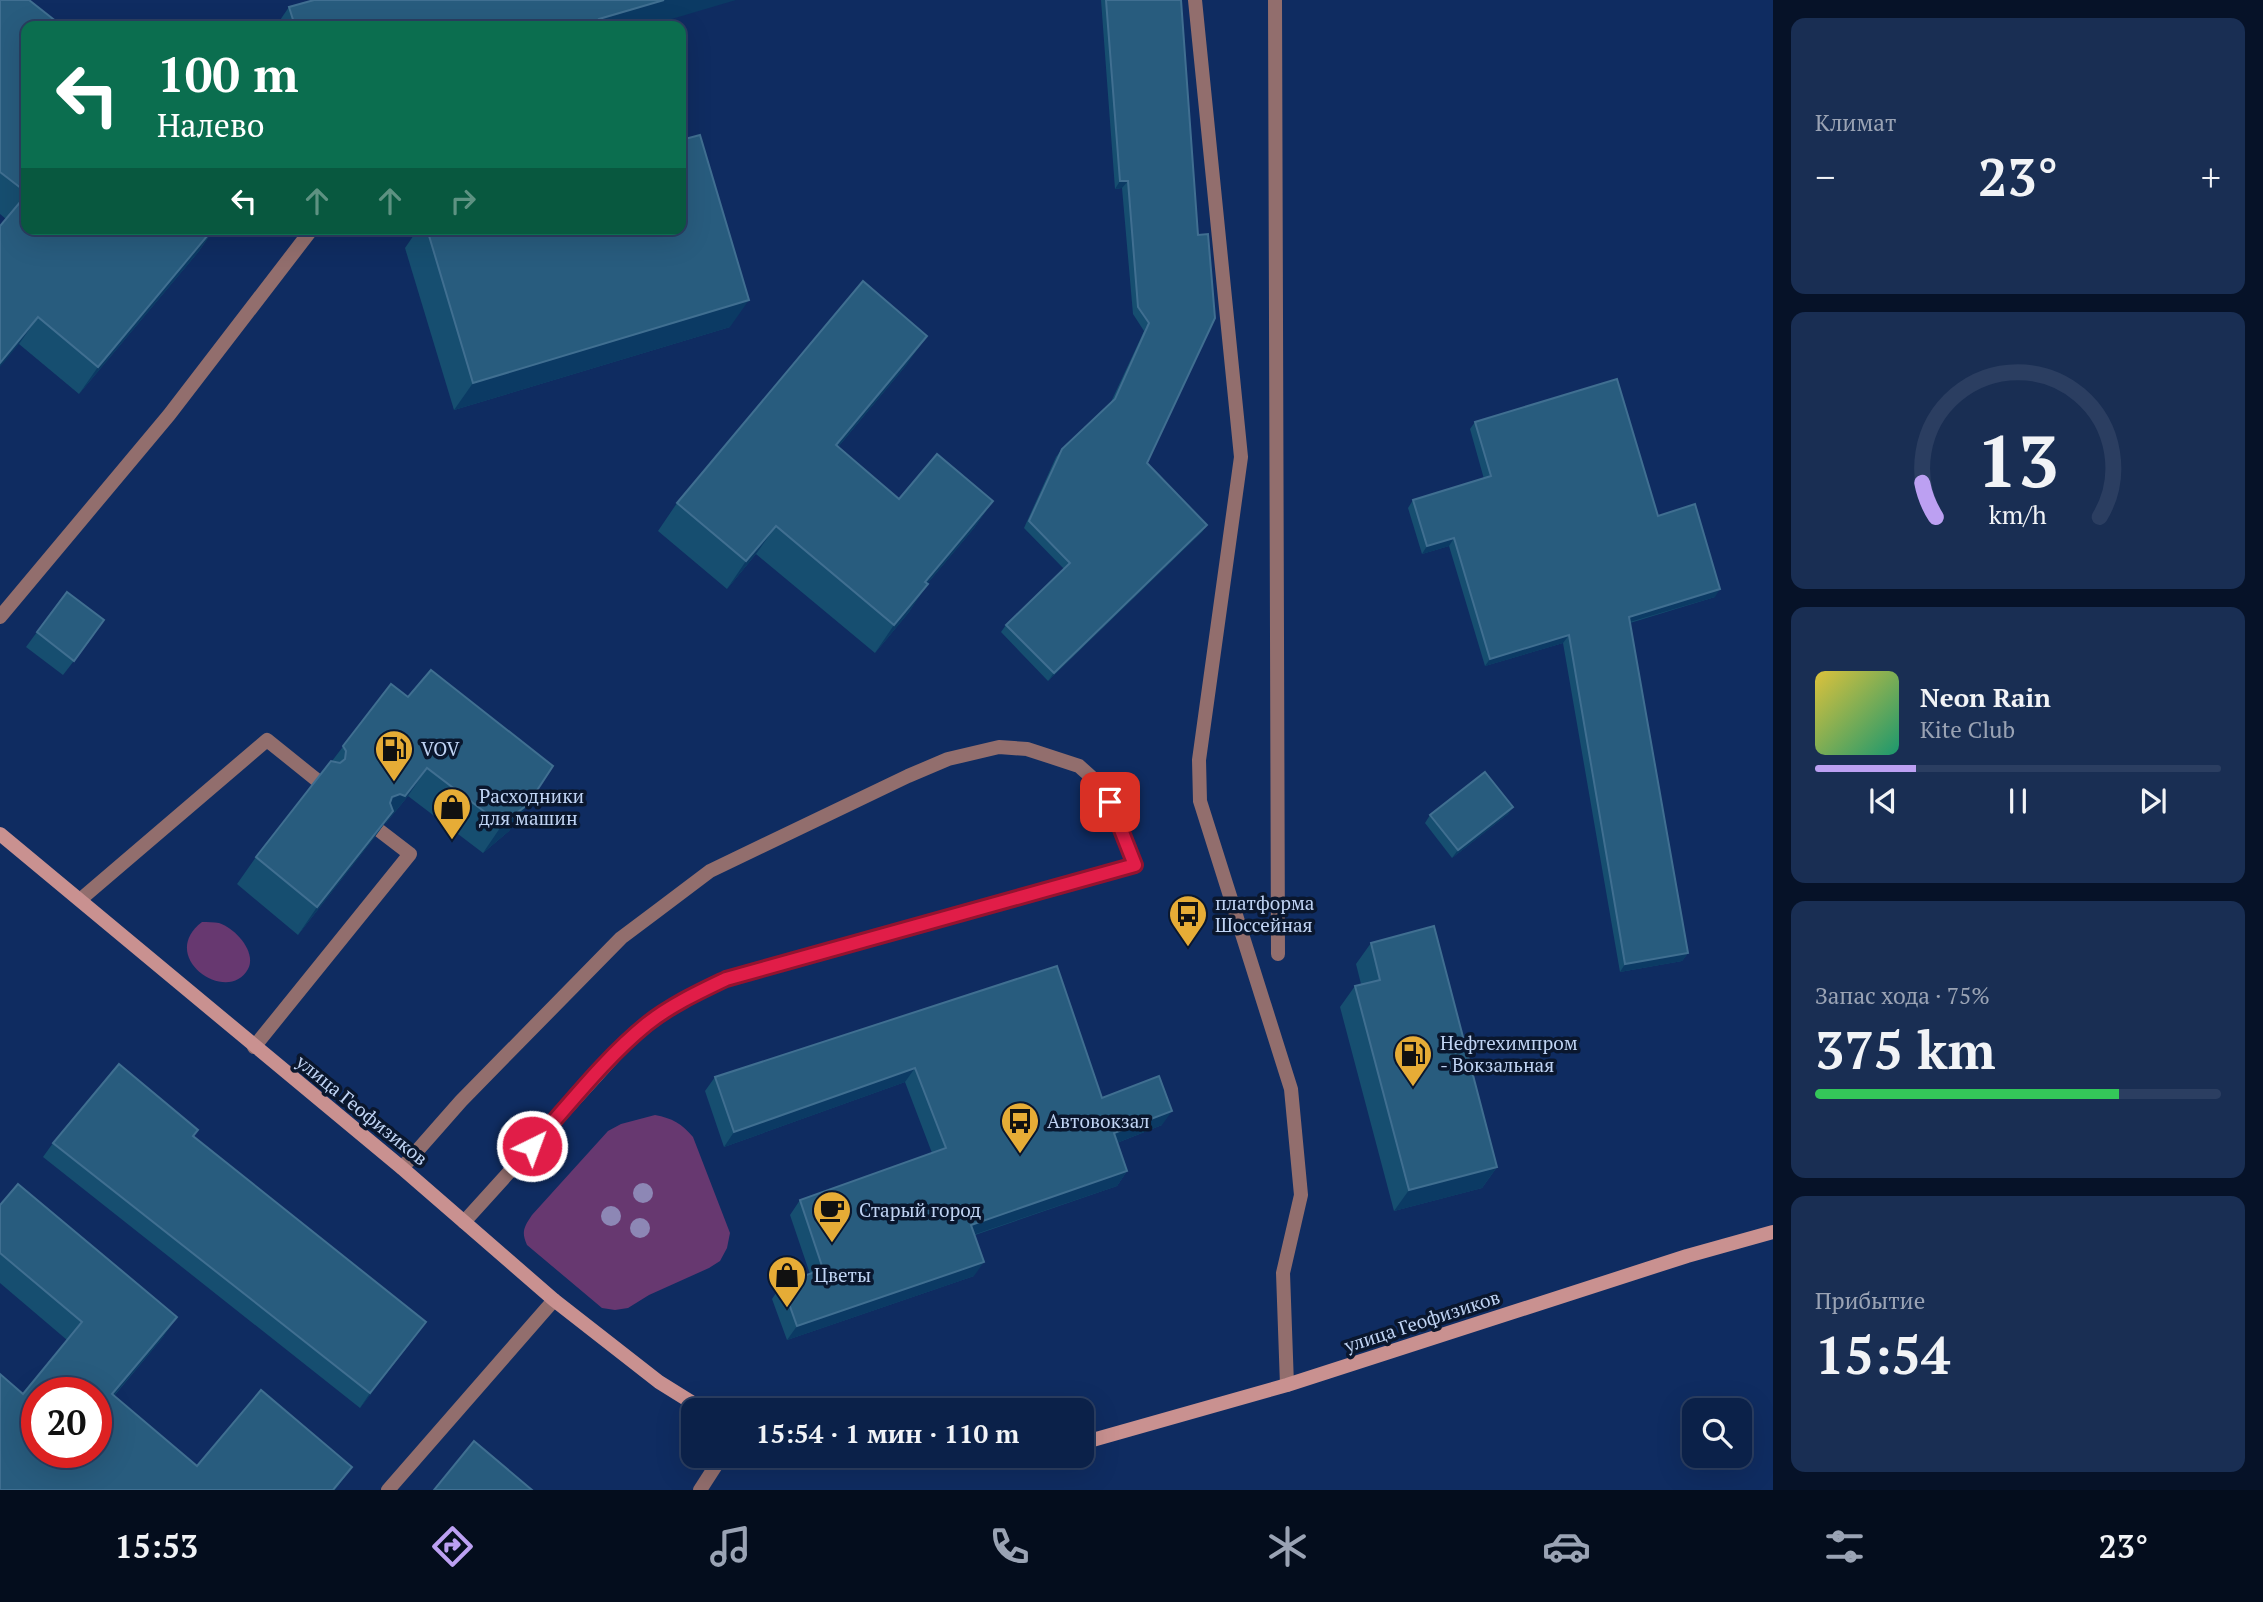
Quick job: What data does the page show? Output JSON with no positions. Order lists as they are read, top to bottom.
{
  "streets": {
    "main road": ["улица Геофизиков"]
  },
  "places": {
    "fuel station": ["VOV", "Нефтехимпром - Вокзальная"],
    "shop": ["Расходники для машин", "Цветы"],
    "bus stop": ["платформа Шоссейная", "Автовокзал"],
    "cafe": ["Старый город"]
  },
  "page": {
    "tile": [
      "Климат",
      ["Запас хода · 75%", "375 km"],
      ["Прибытие", "15:54"]
    ],
    "turn": ["100 m", "Налево"],
    "heat": ["−", "23°", "+"],
    "song": ["Neon Rain", "Kite Club"],
    "limit": "20",
    "trip": "15:54 · 1 мин · 110 m",
    "tabs": ["15:53", "23°"],
    "gauge": ["13", "km/h"]
  }
}
